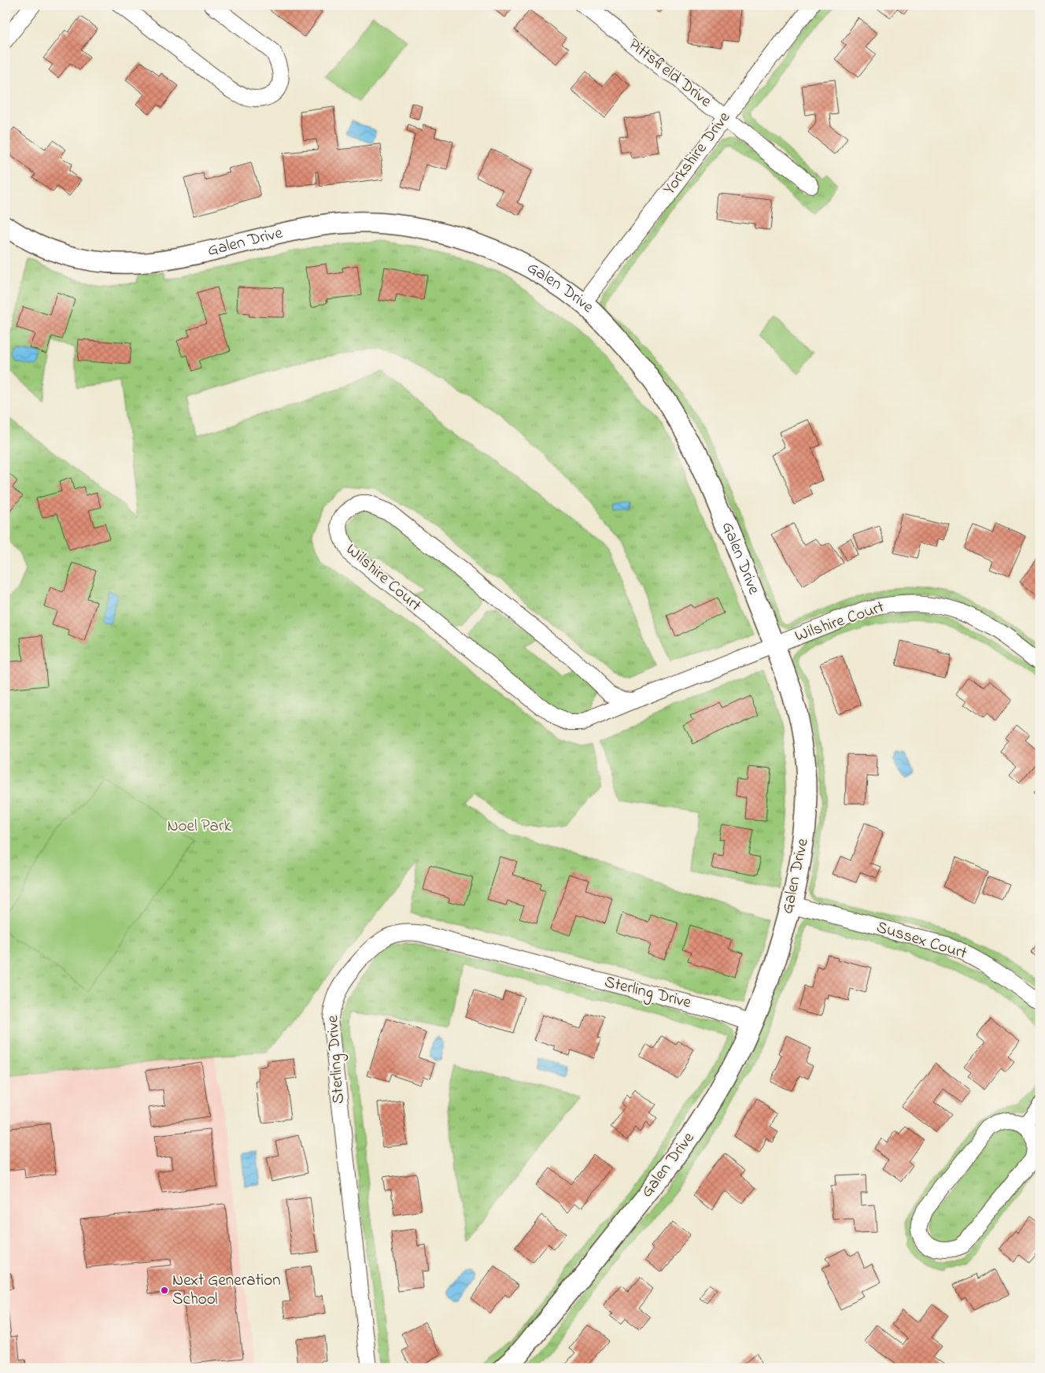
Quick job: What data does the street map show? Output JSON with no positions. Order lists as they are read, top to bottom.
{
  "streets": {
    "street": [
      "Pittsfield Drive",
      "Yorkshire Drive",
      "Galen Drive",
      "Wilshire Court",
      "Sussex Court",
      "Sterling Drive"
    ]
  },
  "crossings": [
    ["Pittsfield Drive", "Yorkshire Drive"],
    ["Yorkshire Drive", "Galen Drive"],
    ["Galen Drive", "Wilshire Court"],
    ["Galen Drive", "Sussex Court"],
    ["Galen Drive", "Sterling Drive"]
  ],
  "parks": ["Noel Park"],
  "places": ["Next Generation School"]
}
